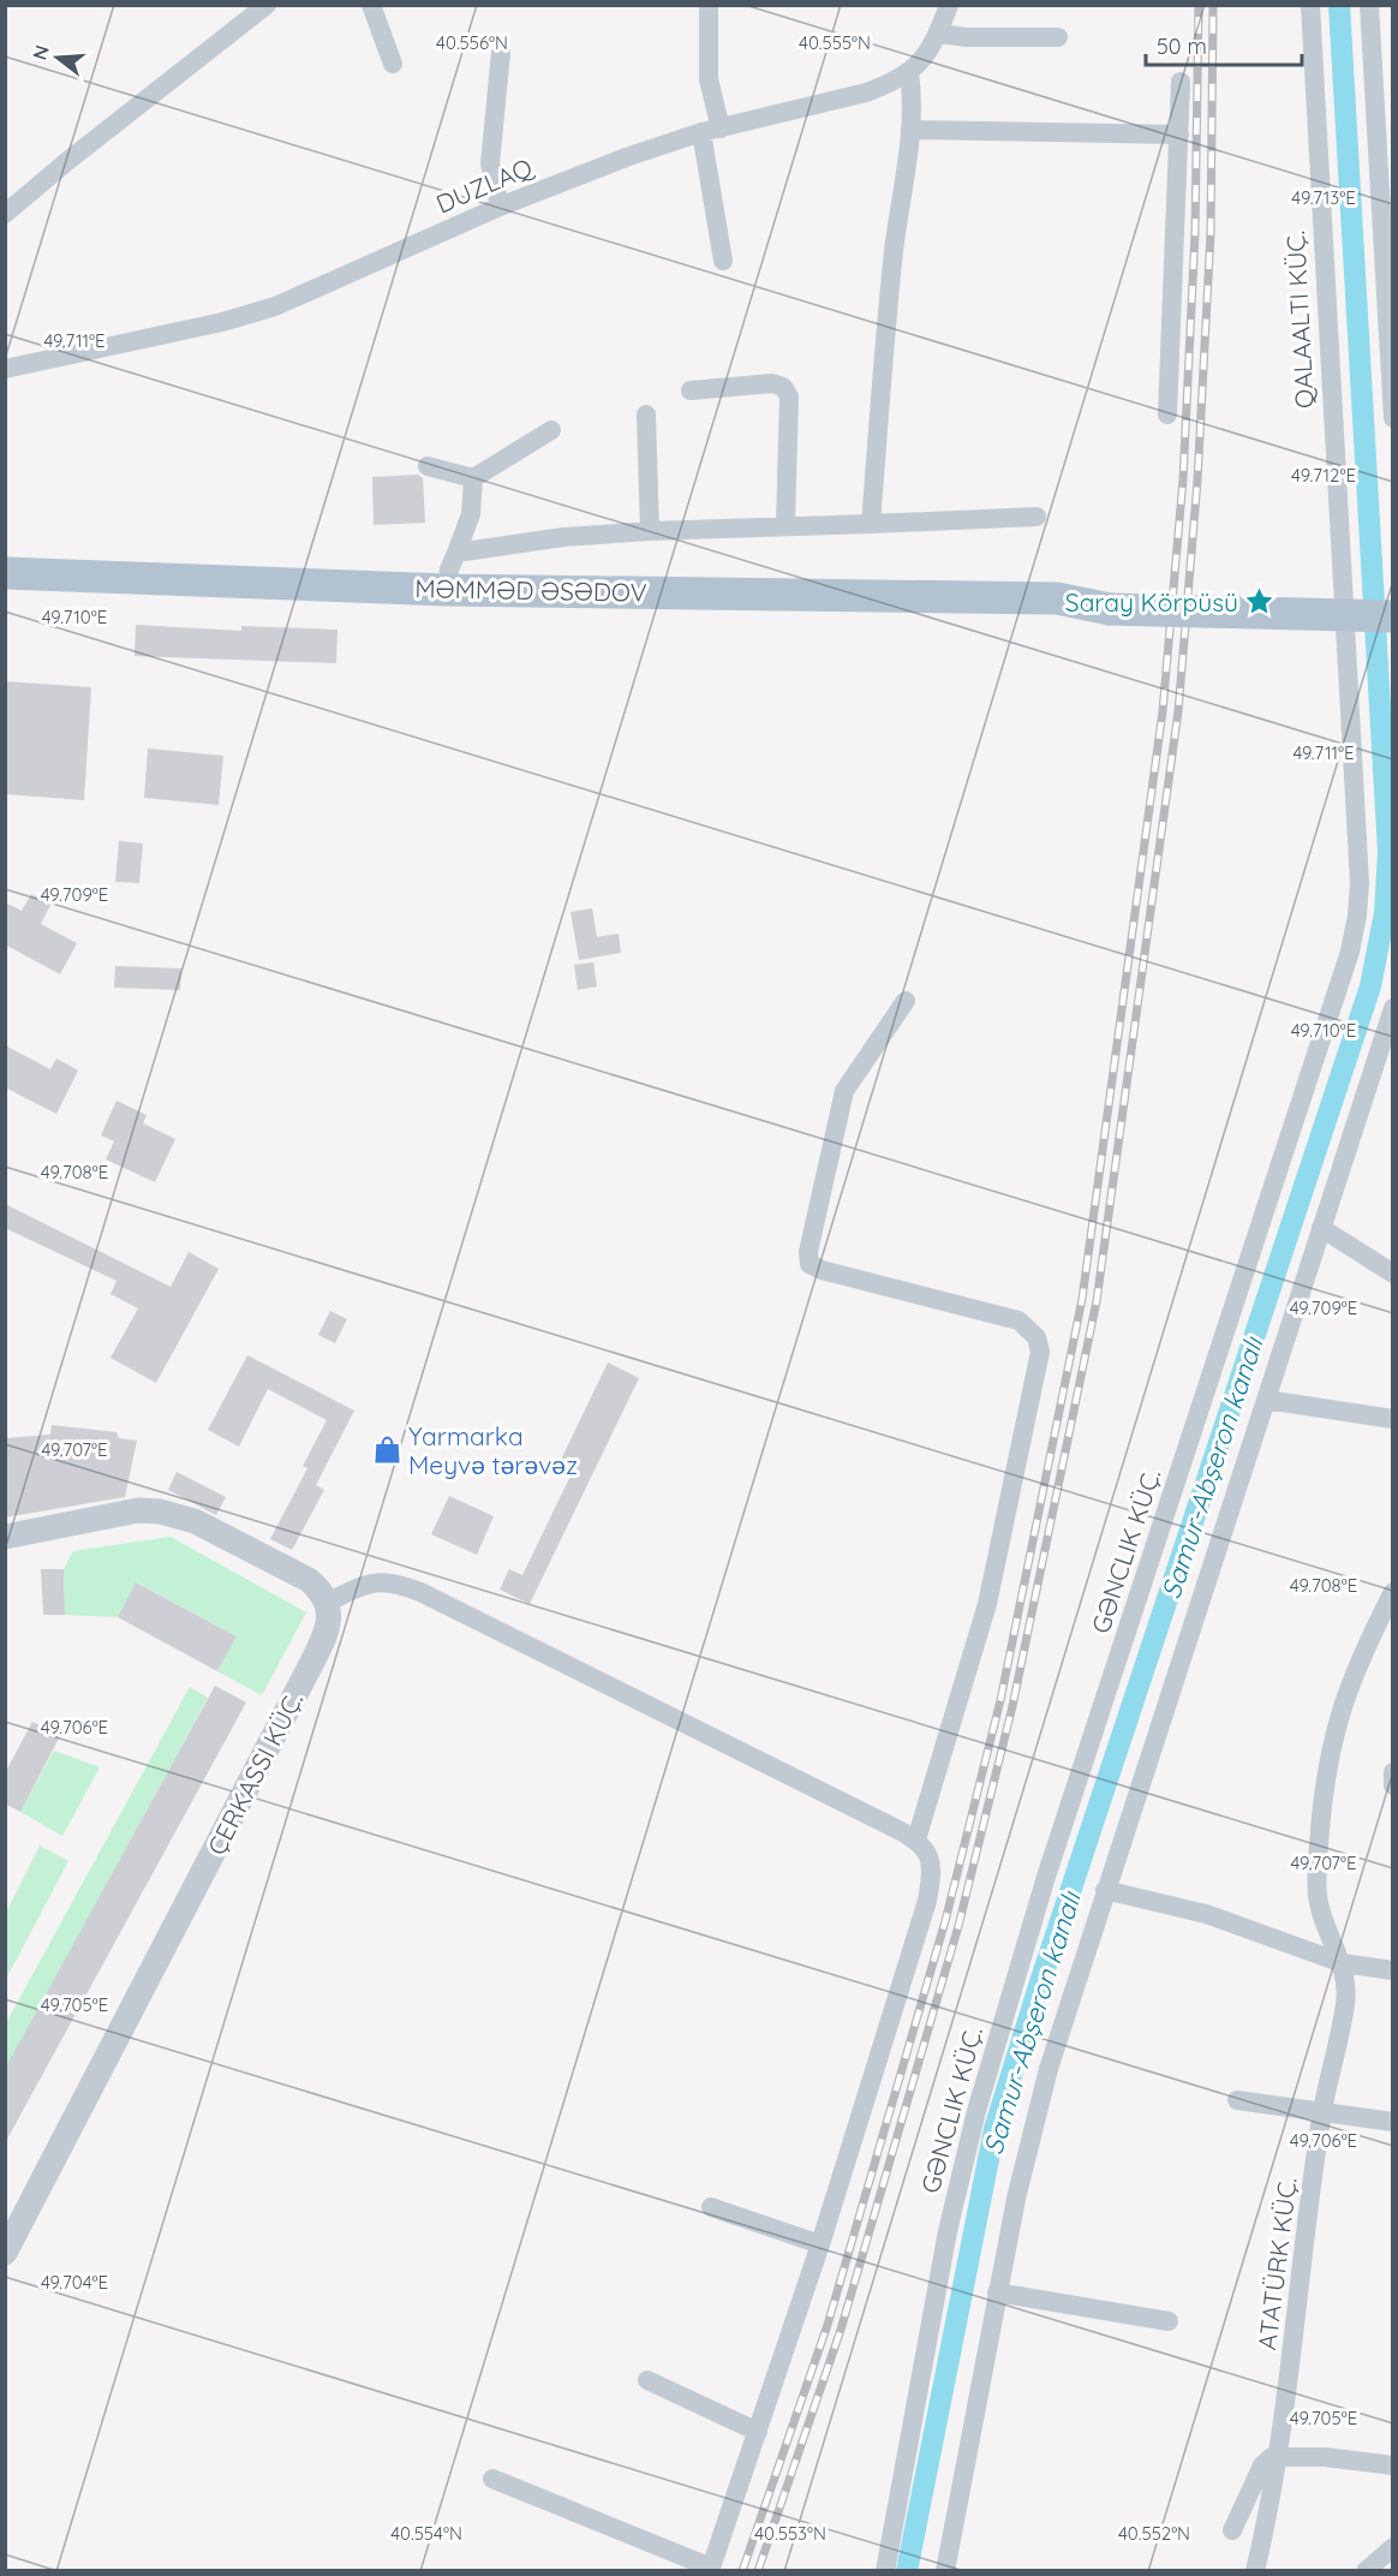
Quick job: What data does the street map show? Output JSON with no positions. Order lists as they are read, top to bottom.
{
  "streets": {
    "main road": ["MƏMMƏD ƏSƏDOV"],
    "street": ["DUZLAQ", "GƏNCLIK KÜÇ.", "ATATÜRK KÜÇ."]
  },
  "water": ["Samur-Abşeron kanalı"],
  "places": {
    "place": ["Saray Körpüsü"],
    "shop": ["Yarmarka Meyvә tәrәvәz"]
  },
  "scale_bar": "50 m",
  "north": "left",
  "coordinates": [
    "40.556°N",
    "40.555°N",
    "49.713°E",
    "49.711°E",
    "49.712°E",
    "49.710°E",
    "49.709°E",
    "49.708°E",
    "49.707°E",
    "49.706°E",
    "49.705°E",
    "49.704°E",
    "40.554°N",
    "40.553°N",
    "40.552°N"
  ]
}
